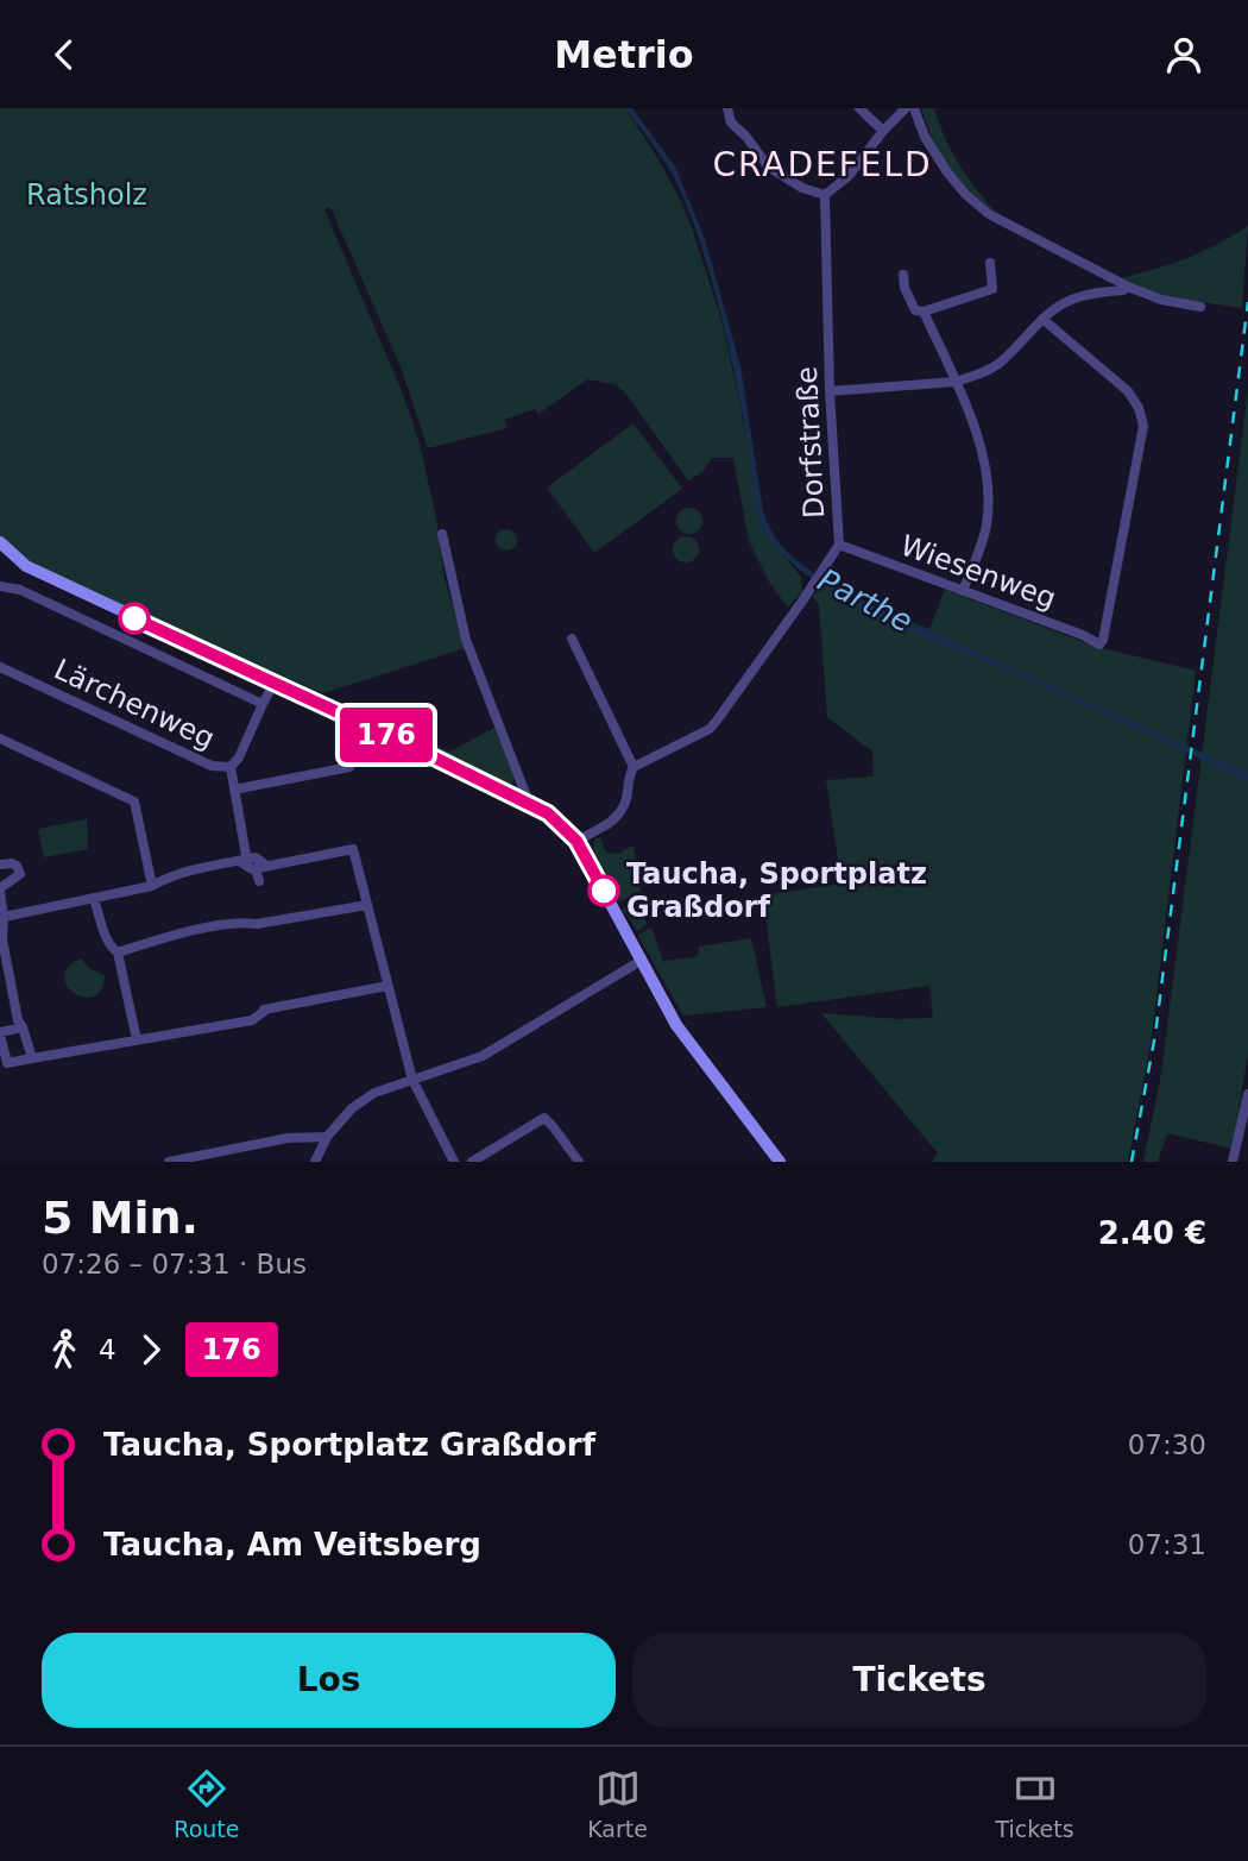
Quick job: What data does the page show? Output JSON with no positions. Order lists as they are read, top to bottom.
{
  "streets": {
    "street": ["Dorfstraße", "Wiesenweg", "Lärchenweg"]
  },
  "crossings": [
    ["Dorfstraße", "Wiesenweg"]
  ],
  "districts": ["CRADEFELD"],
  "water": ["Parthe"],
  "parks": ["Ratsholz"],
  "places": ["Taucha, Sportplatz Graßdorf"],
  "lines": ["bus line 176"],
  "page": {
    "header": "Metrio",
    "on_map": "176",
    "heading": ["5 Min.", "07:26 – 07:31 · Bus", "2.40 €"],
    "legs": ["4", "176"],
    "list": [
      {
        "name": "Taucha, Sportplatz Graßdorf",
        "value": "07:30"
      },
      {
        "name": "Taucha, Am Veitsberg",
        "value": "07:31"
      }
    ],
    "buttons": ["Los", "Tickets"],
    "tabs": ["Route", "Karte", "Tickets"]
  }
}
